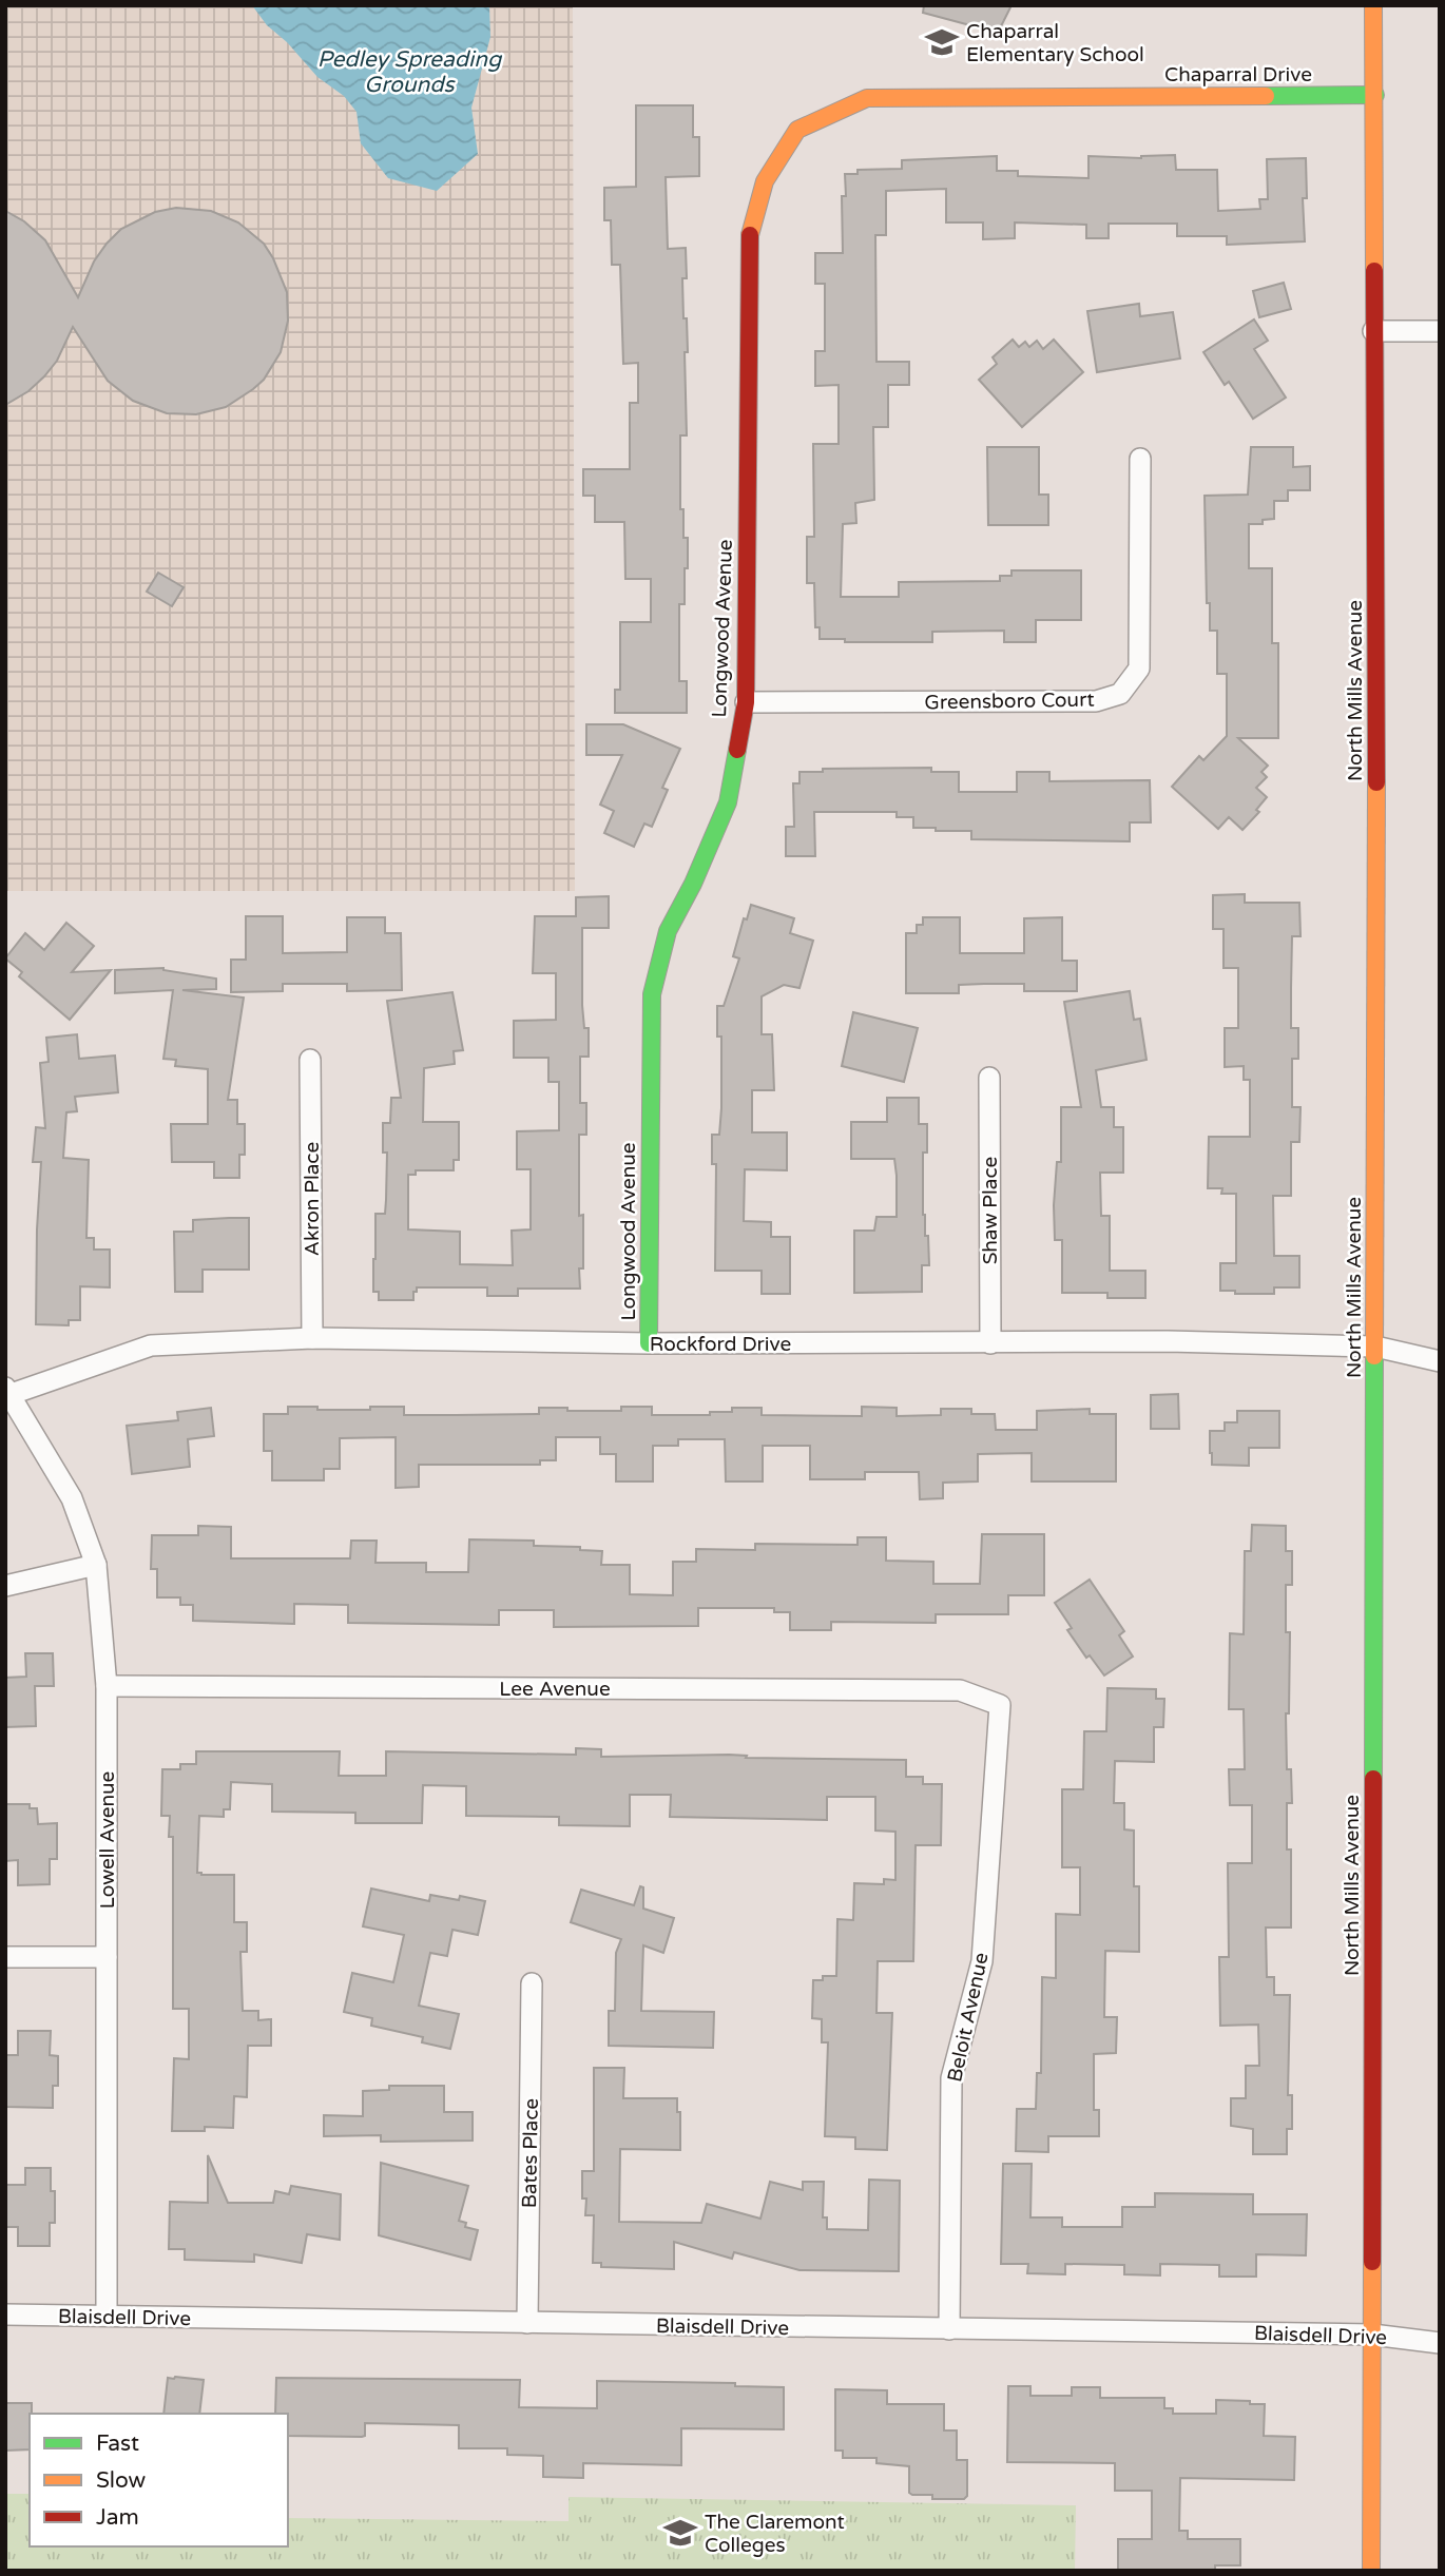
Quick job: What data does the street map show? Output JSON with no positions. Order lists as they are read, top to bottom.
{
  "streets": {
    "main road": ["Chaparral Drive", "Longwood Avenue", "North Mills Avenue"],
    "street": [
      "Greensboro Court",
      "Akron Place",
      "Shaw Place",
      "Rockford Drive",
      "Lee Avenue",
      "Lowell Avenue",
      "Beloit Avenue",
      "Bates Place",
      "Blaisdell Drive"
    ]
  },
  "crossings": [
    ["Chaparral Drive", "Longwood Avenue"],
    ["Chaparral Drive", "North Mills Avenue"],
    ["Longwood Avenue", "Greensboro Court"],
    ["Longwood Avenue", "Rockford Drive"],
    ["North Mills Avenue", "Rockford Drive"],
    ["North Mills Avenue", "Blaisdell Drive"],
    ["Akron Place", "Rockford Drive"],
    ["Shaw Place", "Rockford Drive"],
    ["Rockford Drive", "Lowell Avenue"],
    ["Lee Avenue", "Lowell Avenue"],
    ["Lee Avenue", "Beloit Avenue"],
    ["Lowell Avenue", "Blaisdell Drive"],
    ["Beloit Avenue", "Blaisdell Drive"],
    ["Bates Place", "Blaisdell Drive"]
  ],
  "water": ["Pedley Spreading Grounds"],
  "places": {
    "school or university": ["Chaparral Elementary School", "The Claremont Colleges"]
  },
  "legend": ["Fast", "Slow", "Jam"]
}
